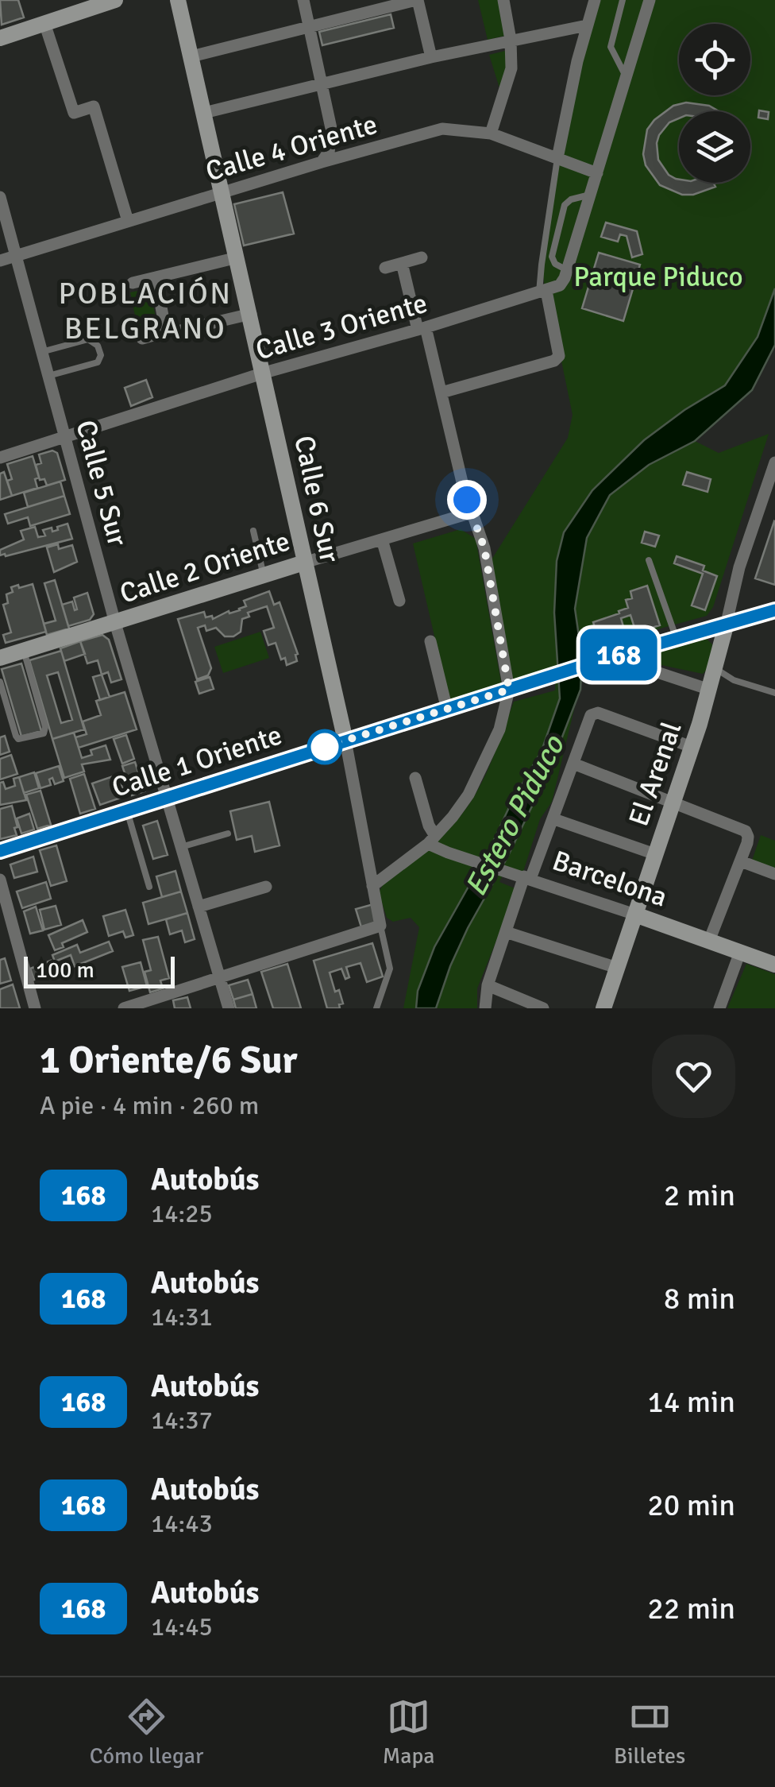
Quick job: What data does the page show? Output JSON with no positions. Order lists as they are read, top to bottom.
{
  "streets": {
    "street": [
      "Calle 4 Oriente",
      "Calle 3 Oriente",
      "Calle 5 Sur",
      "Calle 6 Sur",
      "Calle 2 Oriente",
      "Calle 1 Oriente",
      "El Arenal",
      "Barcelona"
    ]
  },
  "crossings": [
    ["Calle 4 Oriente", "Calle 5 Sur"],
    ["Calle 4 Oriente", "Calle 6 Sur"],
    ["Calle 3 Oriente", "Calle 5 Sur"],
    ["Calle 3 Oriente", "Calle 6 Sur"],
    ["Calle 5 Sur", "Calle 2 Oriente"],
    ["Calle 5 Sur", "Calle 1 Oriente"],
    ["Calle 6 Sur", "Calle 2 Oriente"],
    ["Calle 6 Sur", "Calle 1 Oriente"],
    ["Calle 1 Oriente", "El Arenal"],
    ["El Arenal", "Barcelona"]
  ],
  "districts": ["POBLACIÓN BELGRANO"],
  "water": ["Estero Piduco"],
  "parks": ["Parque Piduco"],
  "lines": ["bus line 168"],
  "scale_bar": "100 m",
  "page": {
    "on_map": "168",
    "scale": "100 m",
    "heading": ["1 Oriente/6 Sur", "A pie · 4 min · 260 m"],
    "list": [
      {
        "mark": "168",
        "name": "Autobús",
        "note": "14:25",
        "value": "2 min"
      },
      {
        "mark": "168",
        "name": "Autobús",
        "note": "14:31",
        "value": "8 min"
      },
      {
        "mark": "168",
        "name": "Autobús",
        "note": "14:37",
        "value": "14 min"
      },
      {
        "mark": "168",
        "name": "Autobús",
        "note": "14:43",
        "value": "20 min"
      },
      {
        "mark": "168",
        "name": "Autobús",
        "note": "14:45",
        "value": "22 min"
      }
    ],
    "tabs": ["Cómo llegar", "Mapa", "Billetes"]
  }
}
